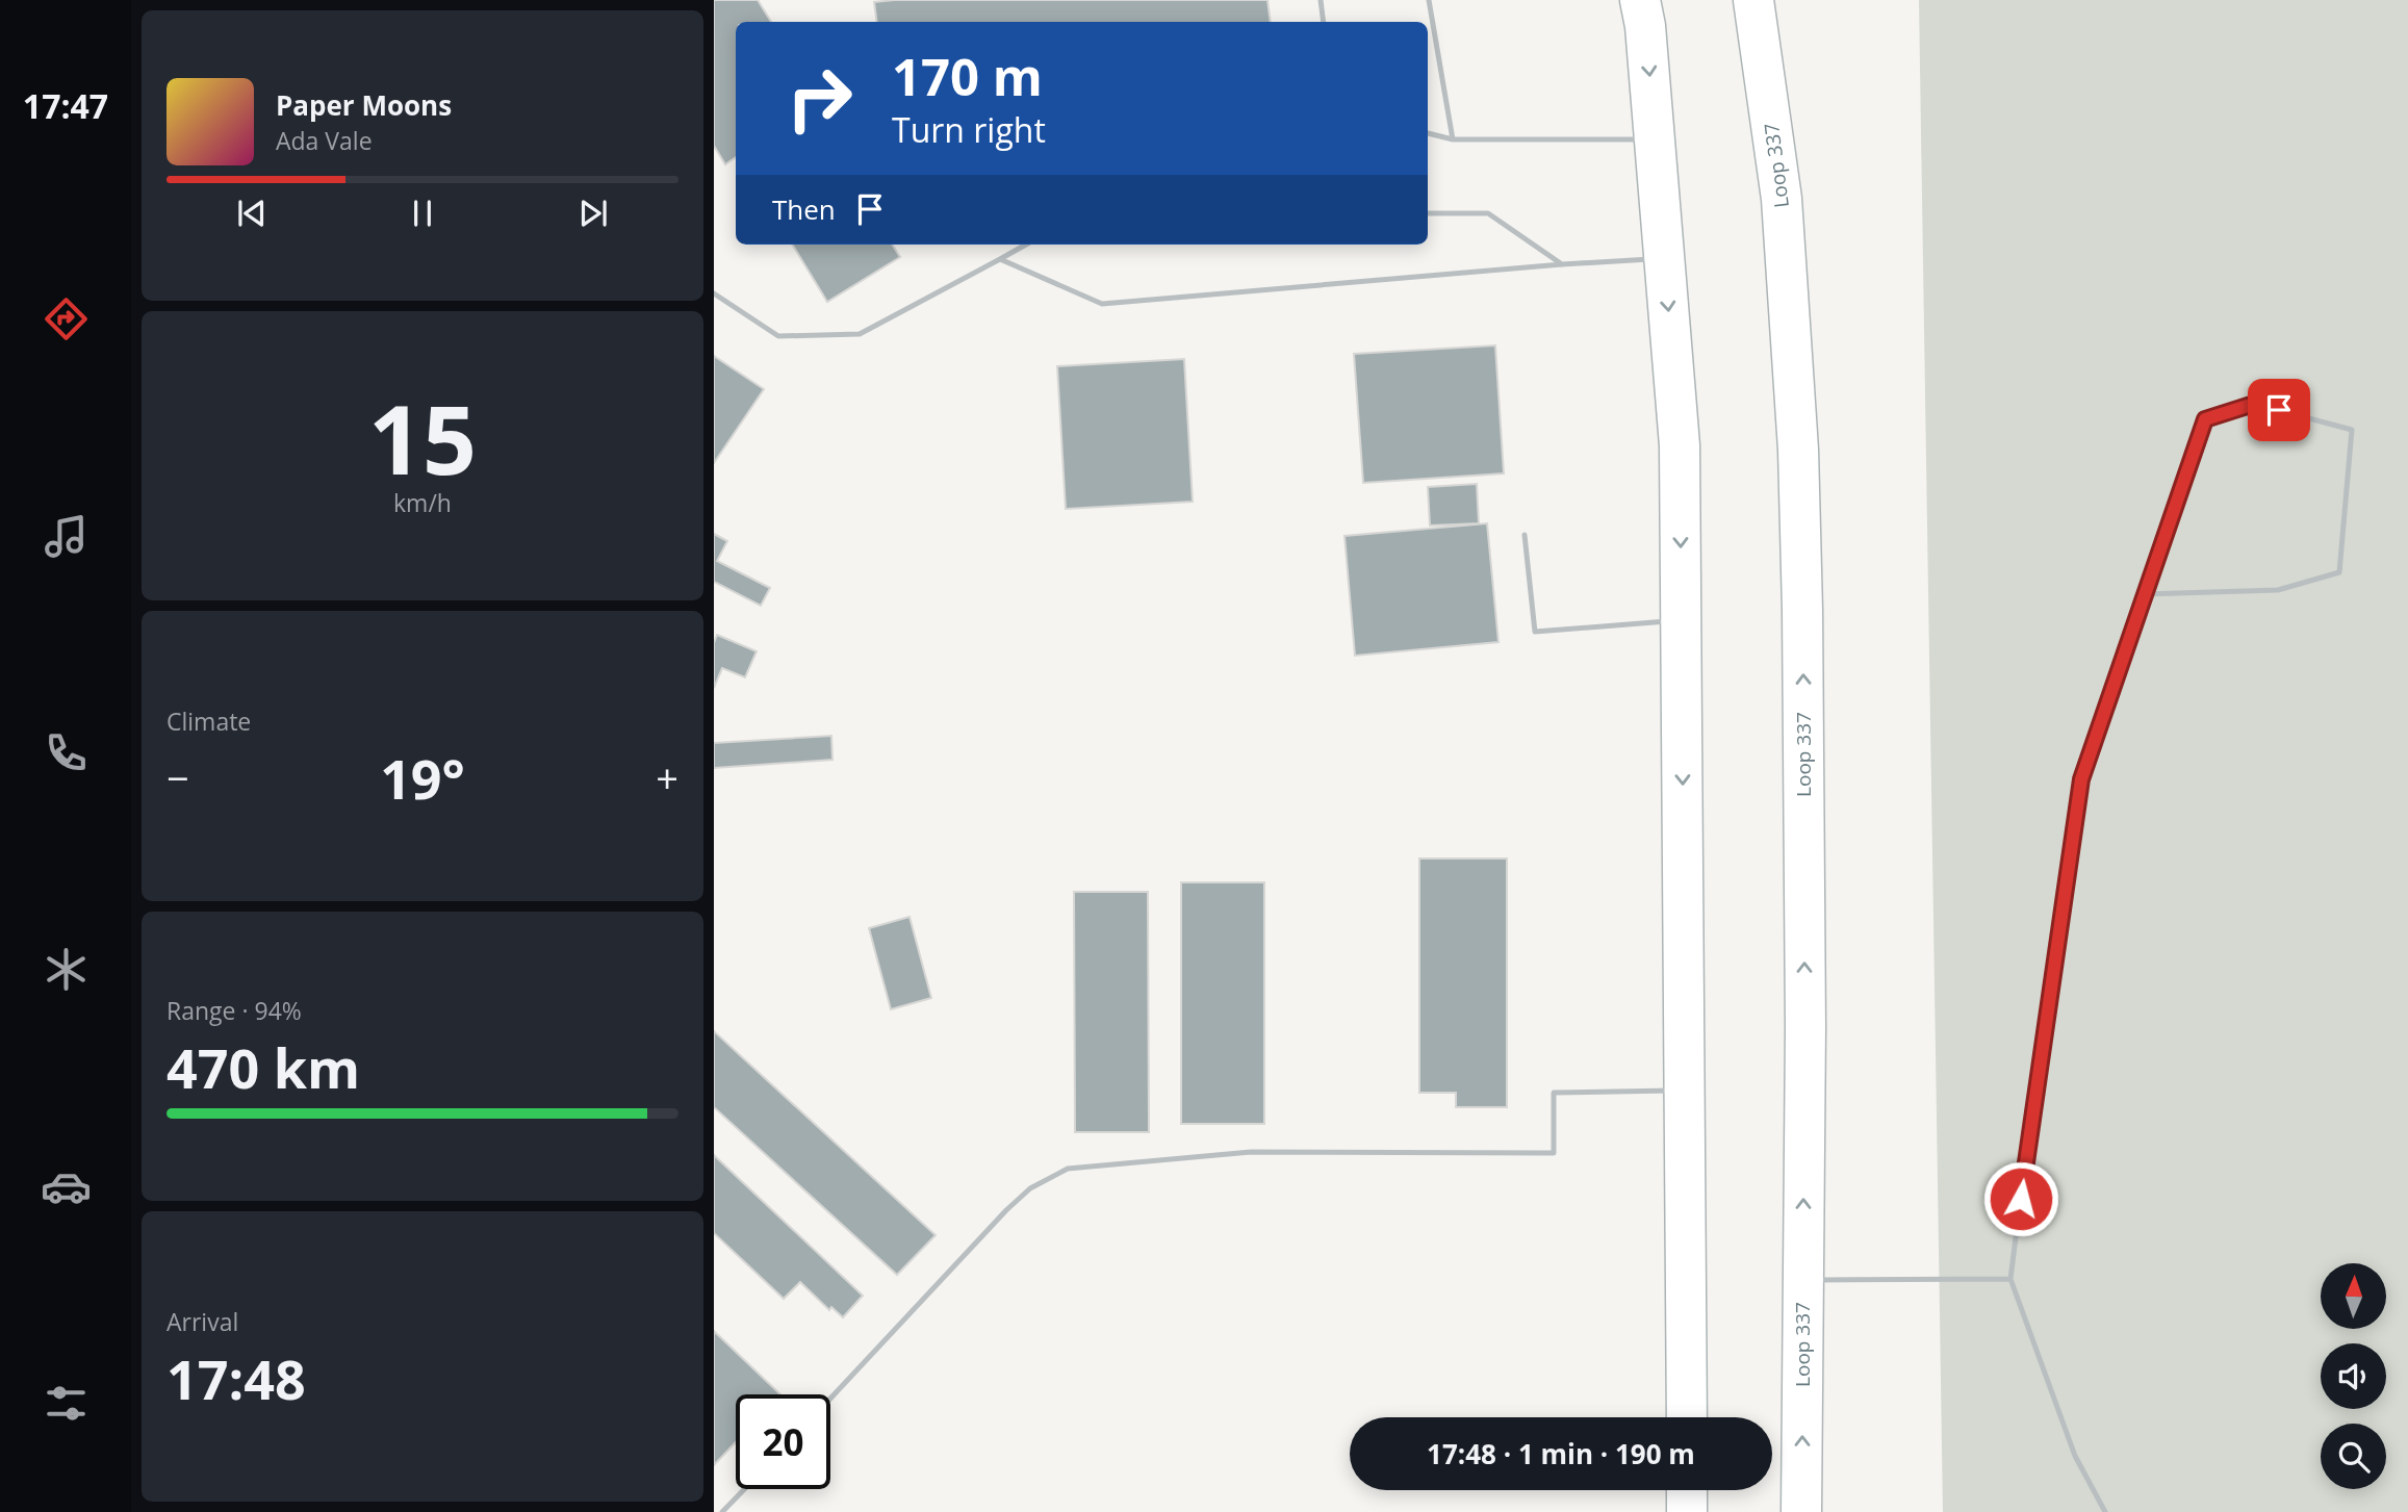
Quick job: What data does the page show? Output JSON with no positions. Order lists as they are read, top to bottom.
{
  "streets": {
    "main road": ["Loop 337"]
  },
  "north": "top",
  "page": {
    "tabs": "17:47",
    "turn": ["170 m", "Turn right"],
    "song": ["Paper Moons", "Ada Vale"],
    "then": "Then",
    "tile": [
      ["15", "km/h"],
      "Climate",
      ["Range · 94%", "470 km"],
      ["Arrival", "17:48"]
    ],
    "heat": ["−", "19°", "+"],
    "limit": "20",
    "trip": "17:48 · 1 min · 190 m"
  }
}
